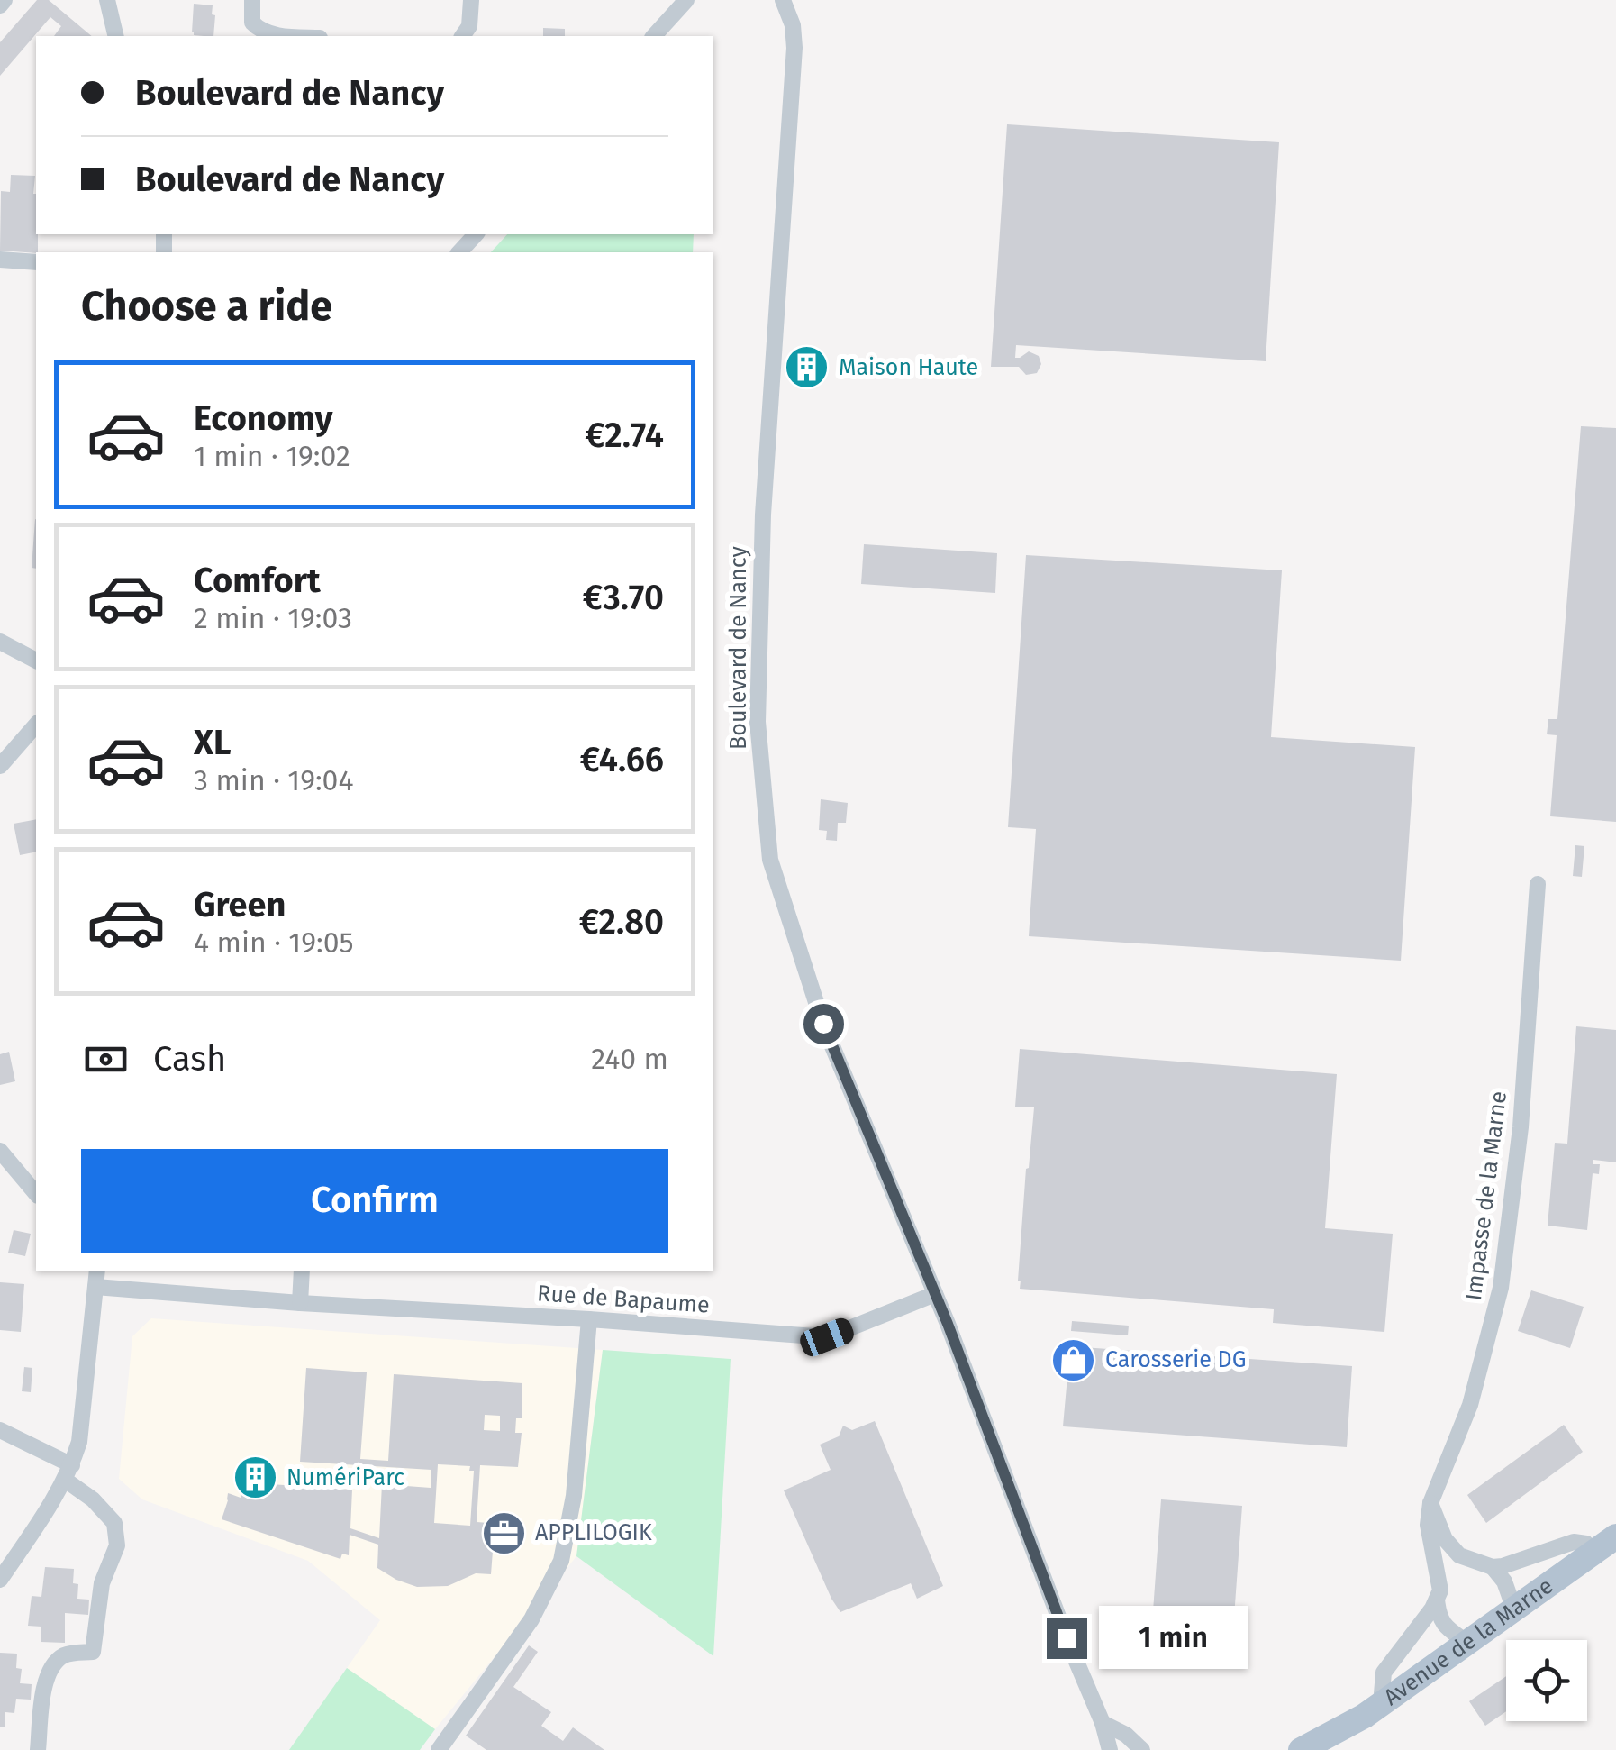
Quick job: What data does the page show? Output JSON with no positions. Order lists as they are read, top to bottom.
{
  "streets": {
    "main road": ["Avenue de la Marne"],
    "street": ["Boulevard de Nancy", "Impasse de la Marne", "Rue de Bapaume"]
  },
  "crossings": [
    ["Boulevard de Nancy", "Rue de Bapaume"],
    ["Impasse de la Marne", "Avenue de la Marne"]
  ],
  "places": {
    "building": ["Maison Haute", "NumériParc"],
    "shop": ["Carosserie DG"],
    "office": ["APPLILOGIK"]
  },
  "page": {
    "banner": ["Boulevard de Nancy", "Boulevard de Nancy"],
    "heading": "Choose a ride",
    "list": [
      {
        "name": "Economy",
        "note": "1 min · 19:02",
        "value": "€2.74"
      },
      {
        "name": "Comfort",
        "note": "2 min · 19:03",
        "value": "€3.70"
      },
      {
        "name": "XL",
        "note": "3 min · 19:04",
        "value": "€4.66"
      },
      {
        "name": "Green",
        "note": "4 min · 19:05",
        "value": "€2.80"
      }
    ],
    "pay": ["Cash", "240 m"],
    "buttons": "Confirm",
    "bubble": "1 min"
  }
}
